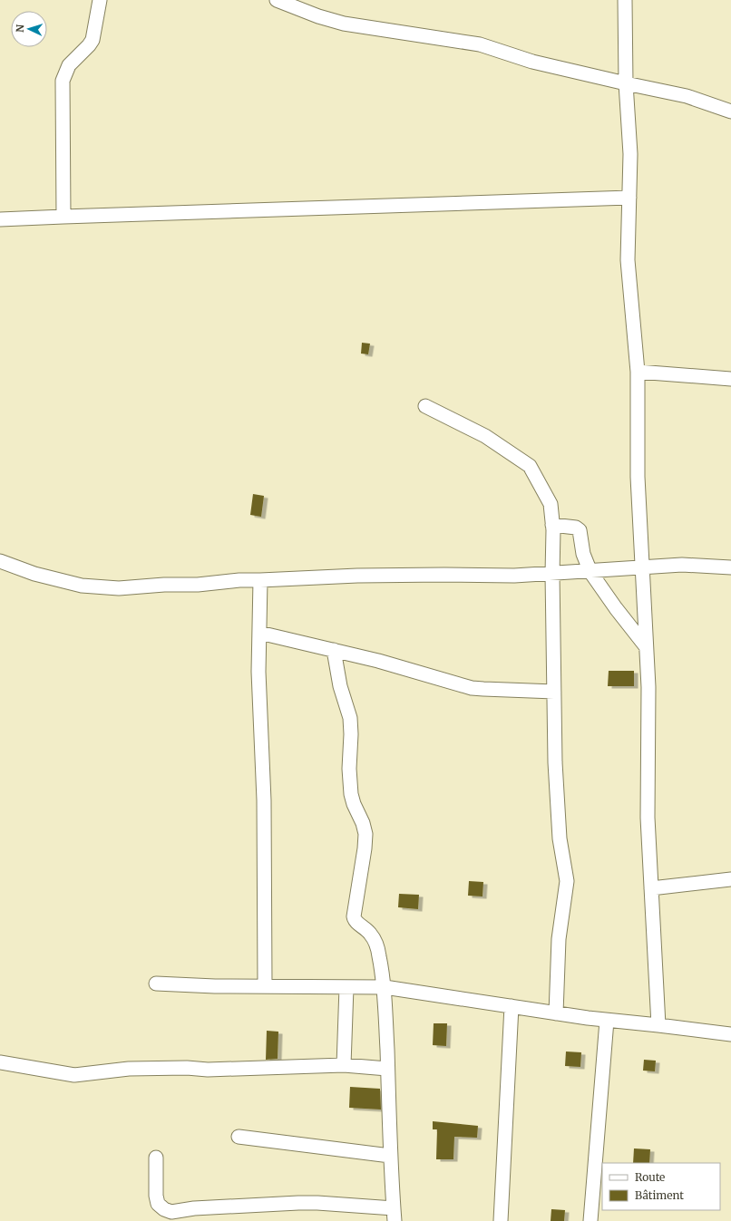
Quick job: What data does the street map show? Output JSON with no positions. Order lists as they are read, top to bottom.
{
  "legend": ["Route", "Bâtiment"],
  "north": "left"
}
